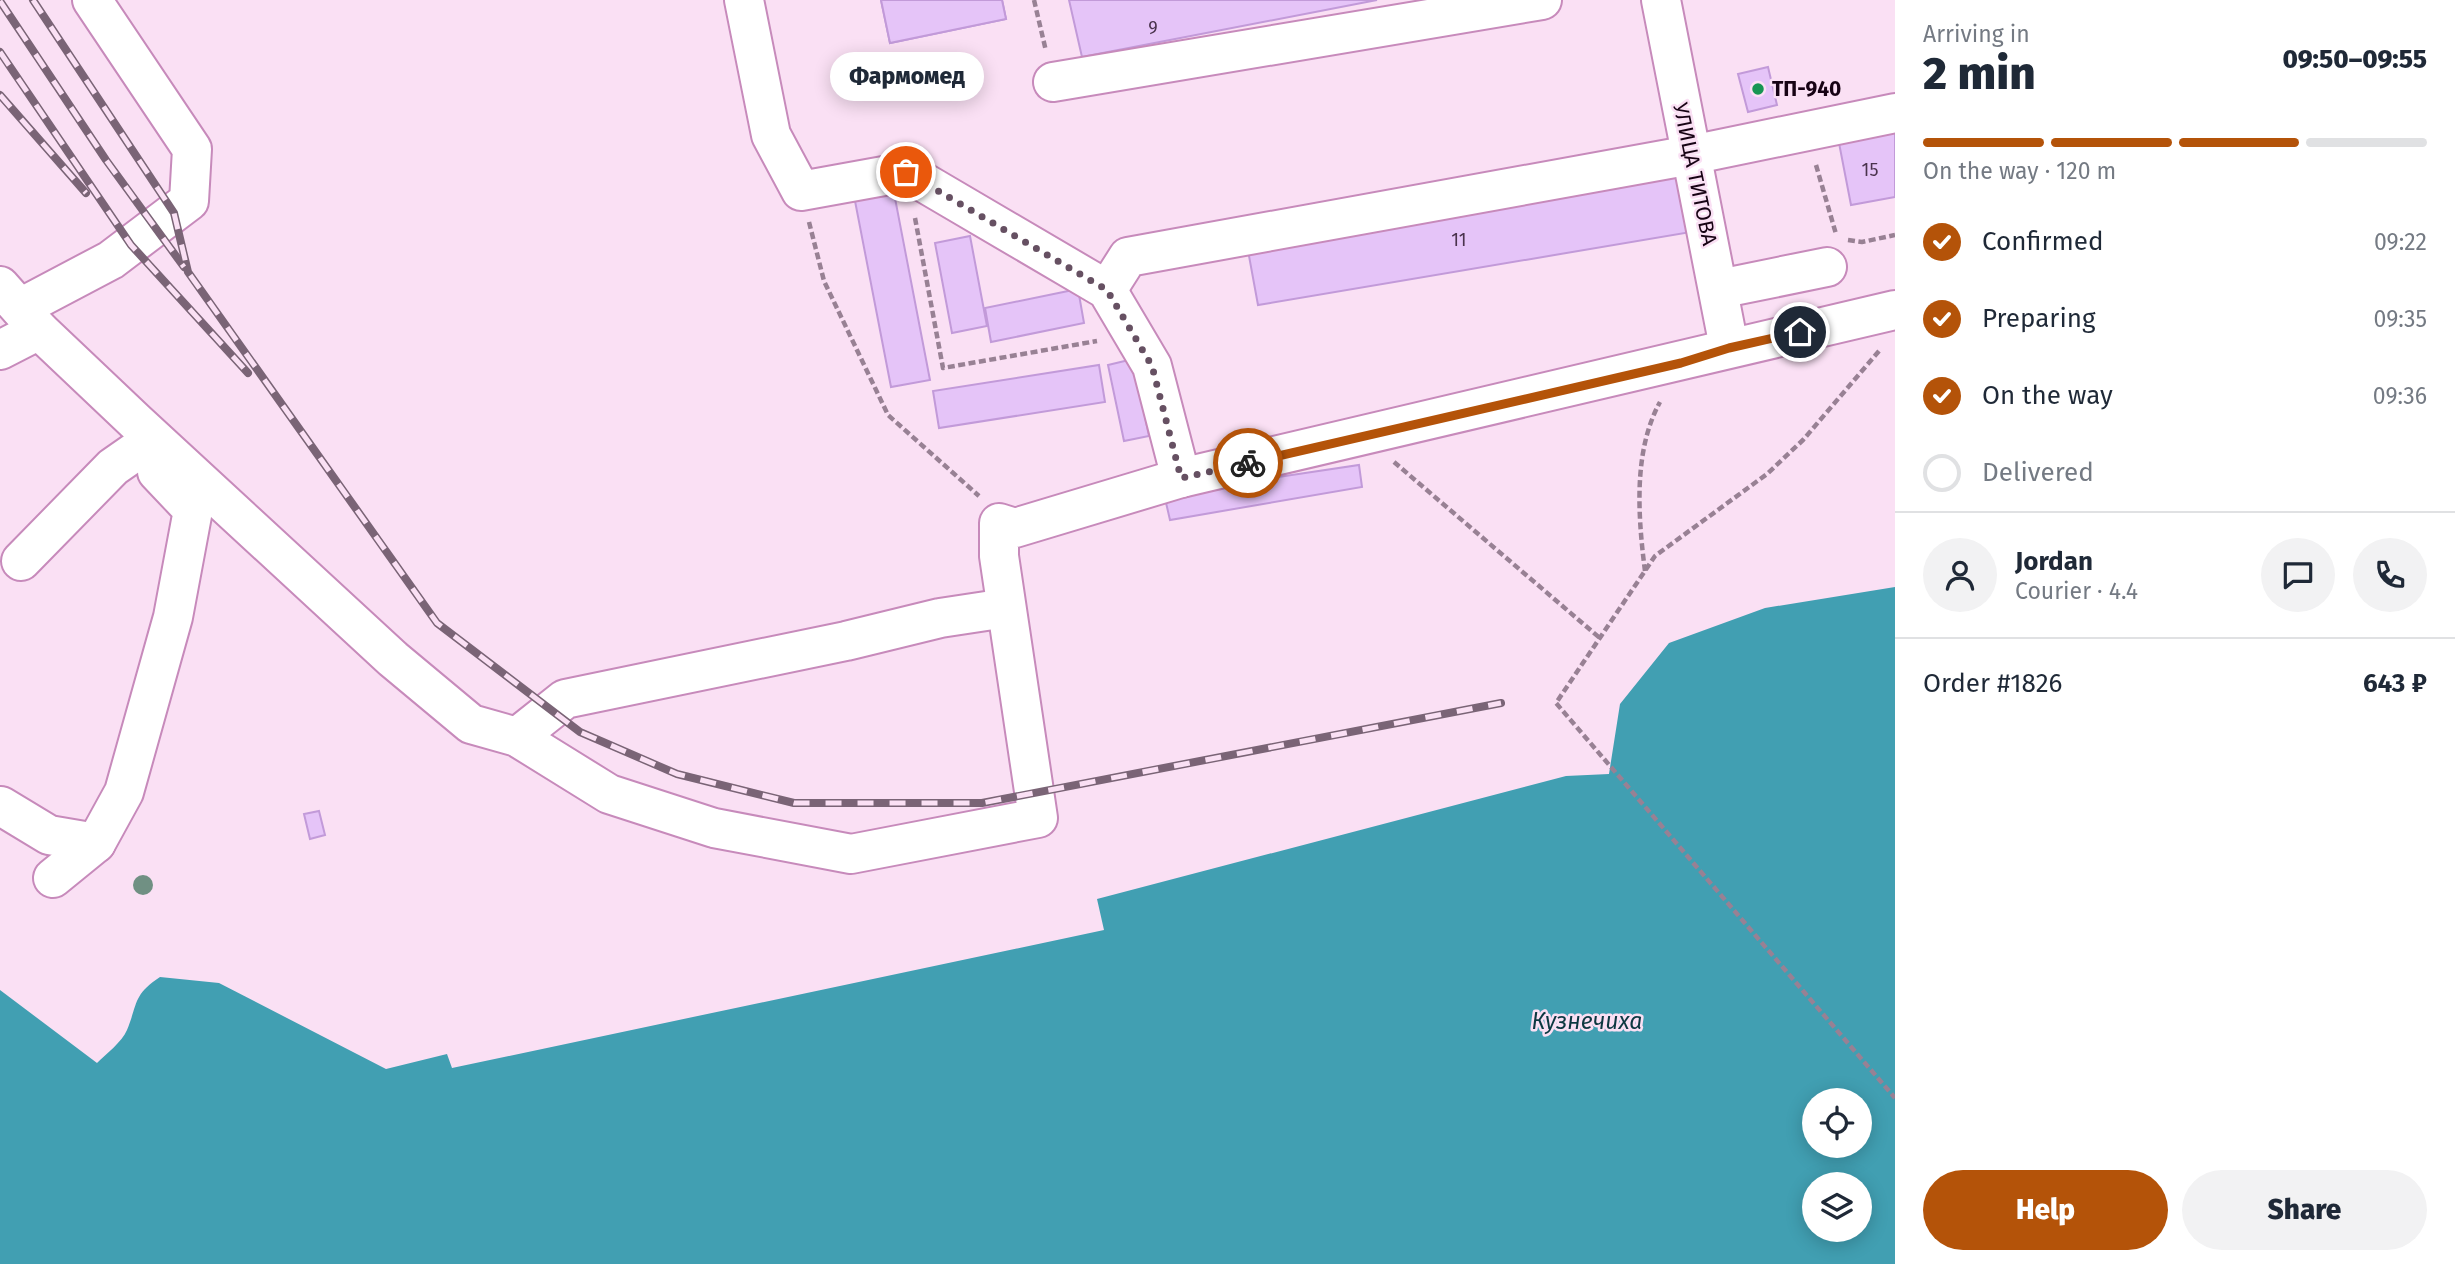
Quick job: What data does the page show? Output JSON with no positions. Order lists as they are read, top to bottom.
{
  "streets": {
    "street": ["УЛИЦА ТИТОВА"]
  },
  "water": ["Кузнечиха"],
  "places": ["ТП-940", "Фармомед"],
  "house_numbers": ["9", "15", "11"],
  "page": {
    "heading": ["2 min", "Arriving in", "09:50–09:55"],
    "panel": [
      "Jordan",
      "Courier · 4.4",
      "Order #1826",
      "643 ₽"
    ],
    "bubble": "Фармомед",
    "bar": "On the way · 120 m",
    "list": [
      ["Confirmed", "09:22"],
      ["Preparing", "09:35"],
      ["On the way", "09:36"],
      "Delivered"
    ],
    "buttons": ["Help", "Share"]
  }
}
